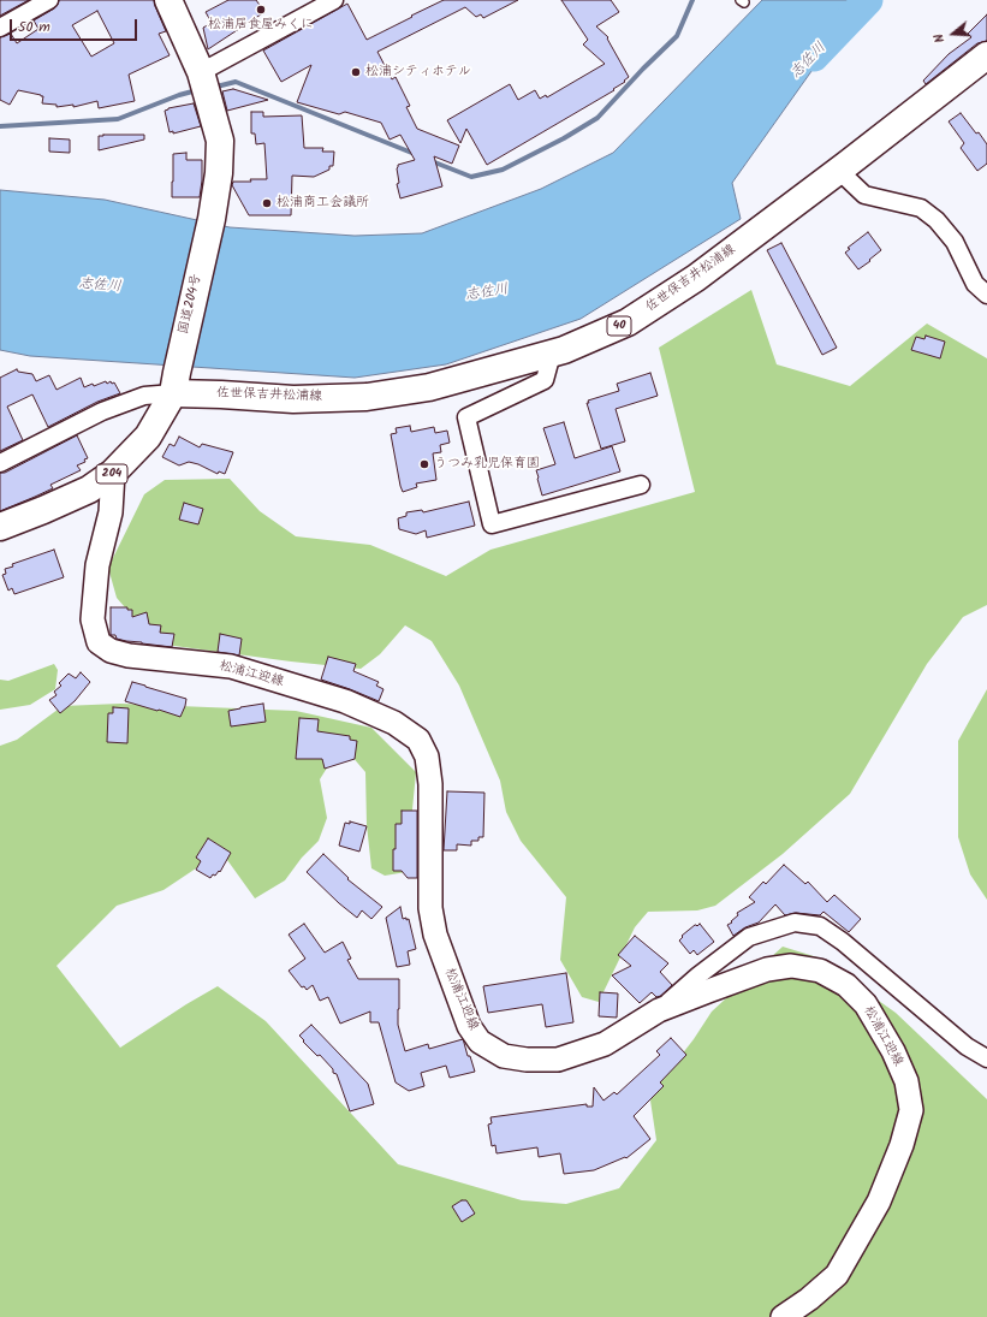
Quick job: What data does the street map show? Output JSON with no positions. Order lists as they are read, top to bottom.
{
  "streets": {
    "main road": [
      "佐世保吉井松浦線",
      "国道204号",
      "40",
      "204",
      "松浦江迎線"
    ]
  },
  "crossings": [
    ["佐世保吉井松浦線", "国道204号"],
    ["国道204号", "松浦江迎線"]
  ],
  "water": ["志佐川"],
  "places": [
    "松浦居食屋みくに",
    "松浦シティホテル",
    "松浦商工会議所",
    "うつみ乳児保育園"
  ],
  "scale_bar": "50 m",
  "north": "left"
}
